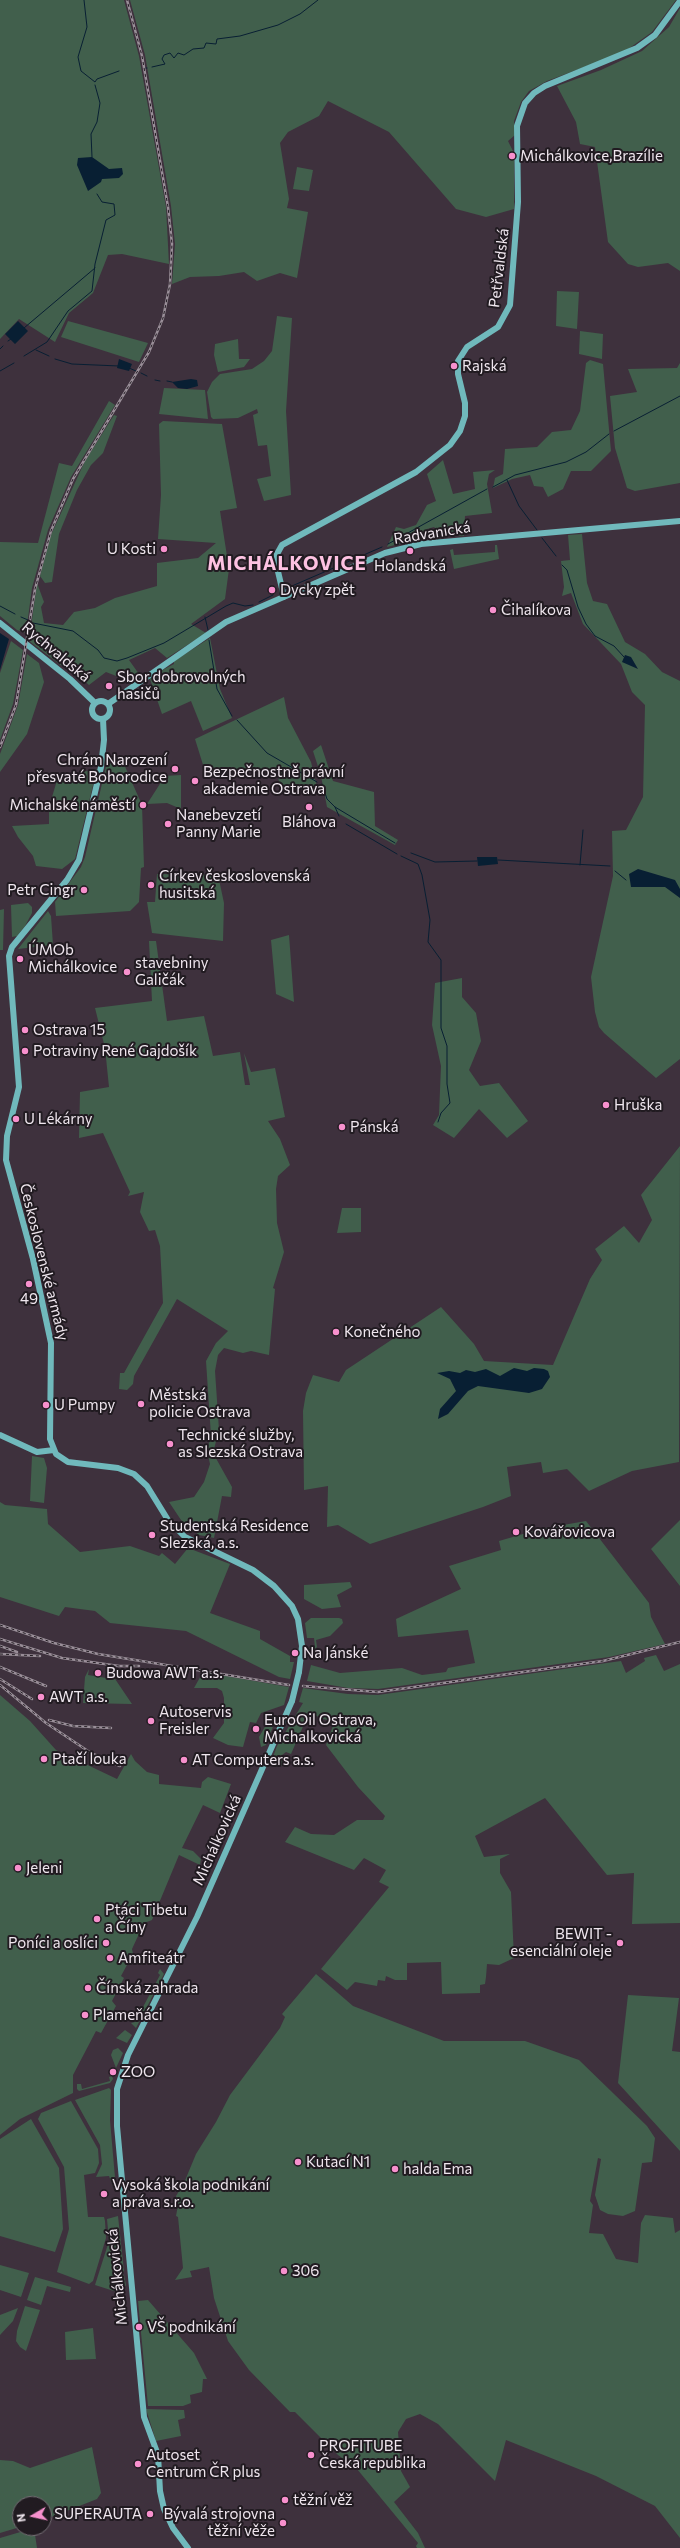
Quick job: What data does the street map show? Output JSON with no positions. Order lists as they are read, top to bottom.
{
  "streets": {
    "street": [
      "Petřvaldská",
      "Radvanická",
      "Rychvaldská",
      "Československé armády",
      "Michálkovická"
    ]
  },
  "crossings": [
    ["Petřvaldská", "Radvanická"],
    ["Radvanická", "Rychvaldská"],
    ["Radvanická", "Československé armády"],
    ["Rychvaldská", "Československé armády"],
    ["Československé armády", "Michálkovická"]
  ],
  "districts": ["MICHÁLKOVICE"],
  "places": [
    "Michálkovice,Brazílie",
    "Rajská",
    "U Kosti",
    "Holandská",
    "Dycky zpět",
    "Čihalíkova",
    "Sbor dobrovolných hasičů",
    "Chrám Narození přesvaté Bohorodice",
    "Bezpečnostně právní akademie Ostrava",
    "Michalské náměstí",
    "Bláhova",
    "Nanebevzetí Panny Marie",
    "Církev československá husitská",
    "Petr Cingr",
    "ÚMOb Michálkovice",
    "stavebniny Galičák",
    "Ostrava 15",
    "Potraviny René Gajdošík",
    "Hruška",
    "U Lékárny",
    "Pánská",
    "49",
    "Konečného",
    "Městská policie Ostrava",
    "U Pumpy",
    "Technické služby, as Slezská Ostrava",
    "Kovářovicova",
    "Studentská Residence Slezská, a.s.",
    "Na Jánské",
    "Budowa AWT a.s.",
    "AWT a.s.",
    "Autoservis Freisler",
    "EuroOil Ostrava, Michalkovická",
    "Ptačí louka",
    "AT Computers a.s.",
    "Jeleni",
    "Ptáci Tibetu a Číny",
    "Poníci a oslíci",
    "BEWIT - esenciální oleje",
    "Amfiteátr",
    "Čínská zahrada",
    "Plameňáci",
    "ZOO",
    "Kutací N1",
    "halda Ema",
    "Vysoká škola podnikání a práva s.r.o.",
    "306",
    "VŠ podnikání",
    "PROFITUBE Česká republika",
    "Autoset Centrum ČR plus",
    "těžní věž",
    "SUPERAUTA",
    "Bývalá strojovna těžní věže"
  ],
  "north": "left"
}
